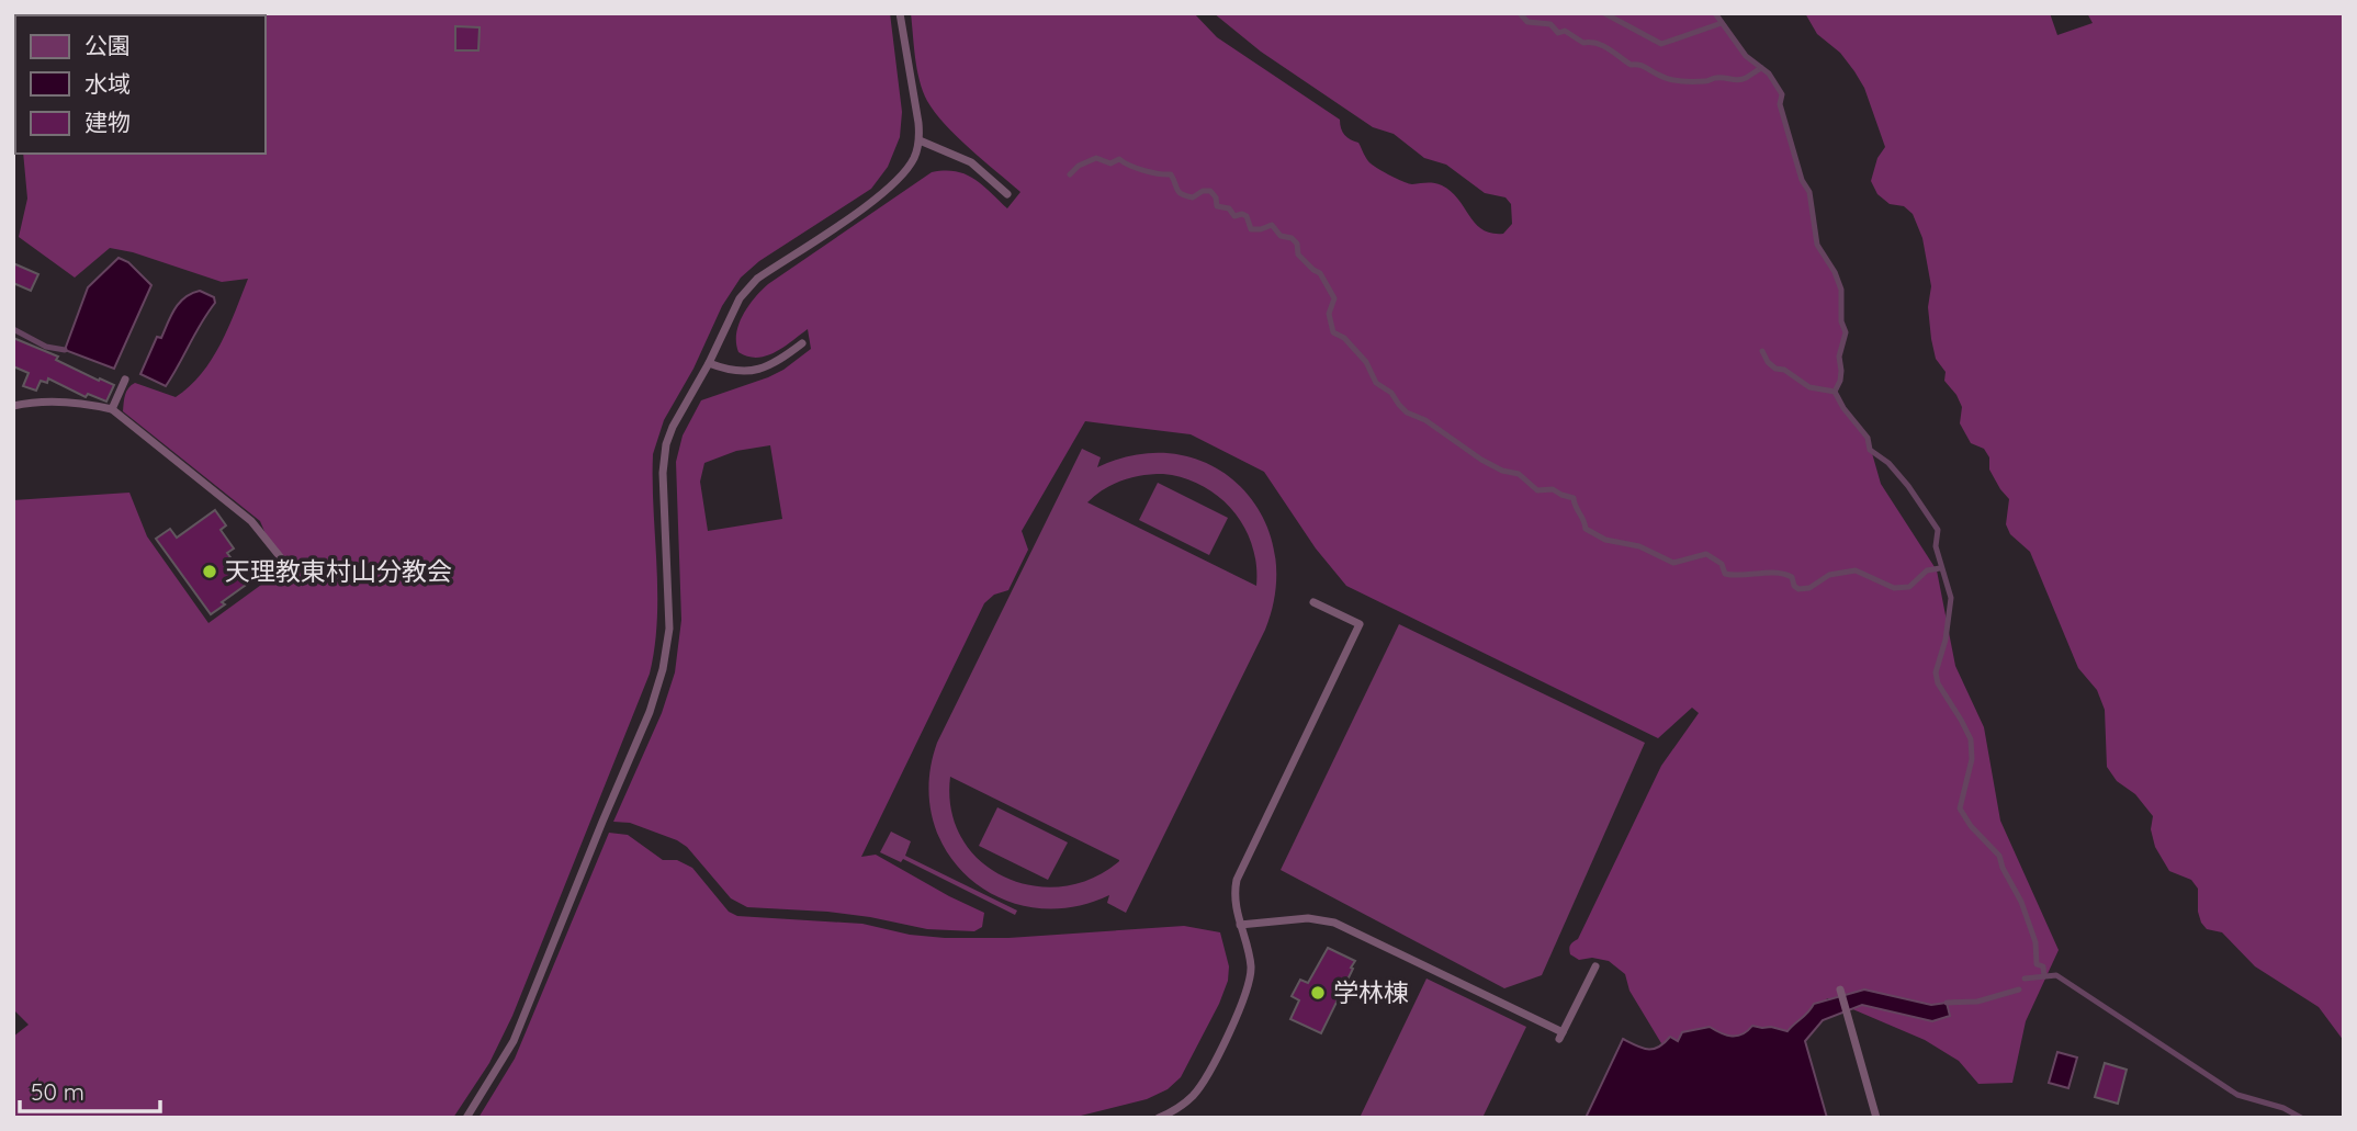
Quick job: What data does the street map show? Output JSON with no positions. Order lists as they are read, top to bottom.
{
  "places": ["天理教東村山分教会", "学林棟"],
  "legend": ["公園", "水域", "建物"],
  "scale_bar": "50 m"
}
